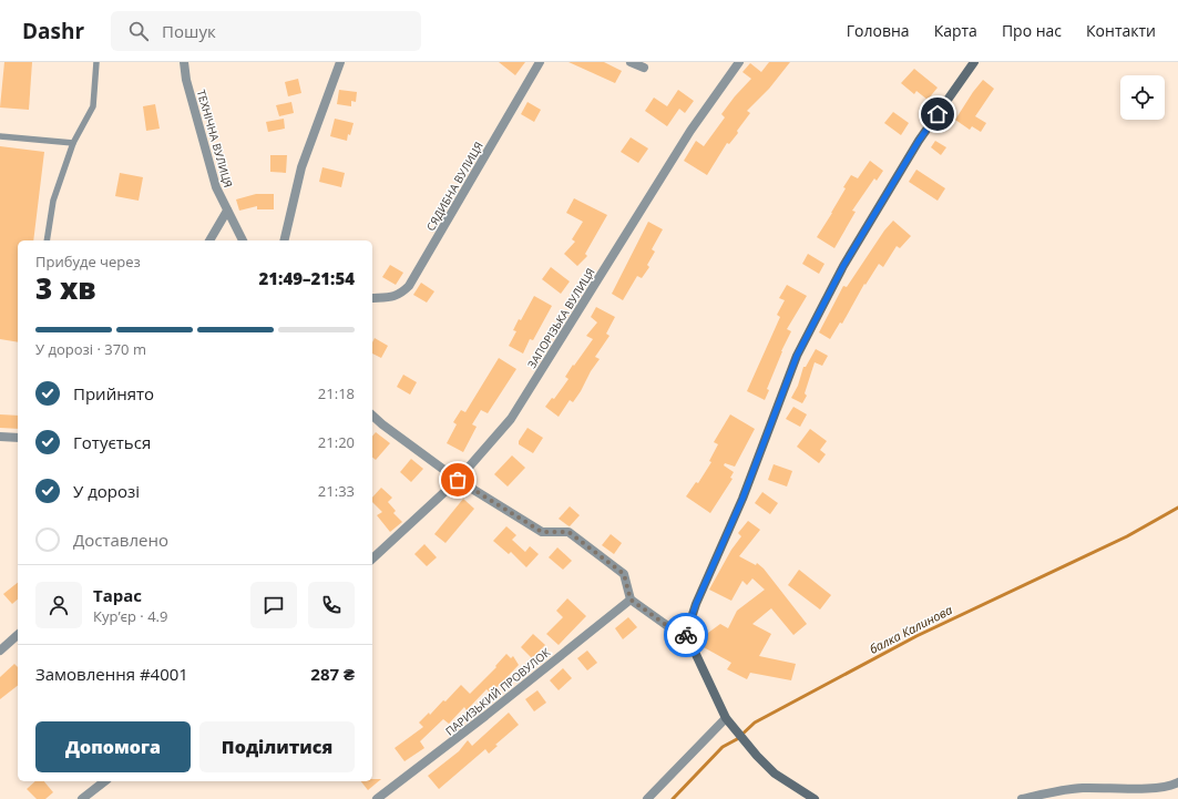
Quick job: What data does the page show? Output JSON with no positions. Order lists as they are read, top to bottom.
{
  "streets": {
    "street": [
      "ТЕХНІЧНА ВУЛИЦЯ",
      "СЯДИБНА ВУЛИЦЯ",
      "ЗАПОРІЗЬКА ВУЛИЦЯ",
      "ПАРИЗЬКИЙ ПРОВУЛОК"
    ]
  },
  "water": ["балка Калинова"],
  "page": {
    "header": "Dashr",
    "search": "Пошук",
    "nav": [
      "Головна",
      "Карта",
      "Про нас",
      "Контакти"
    ],
    "heading": ["3 хв", "Прибуде через", "21:49–21:54"],
    "panel": [
      "Тарас",
      "Кур’єр · 4.9",
      "Замовлення #4001",
      "287 ₴"
    ],
    "bar": "У дорозі · 370 m",
    "list": [
      ["Прийнято", "21:18"],
      ["Готується", "21:20"],
      ["У дорозі", "21:33"],
      "Доставлено"
    ],
    "buttons": ["Допомога", "Поділитися"]
  }
}
